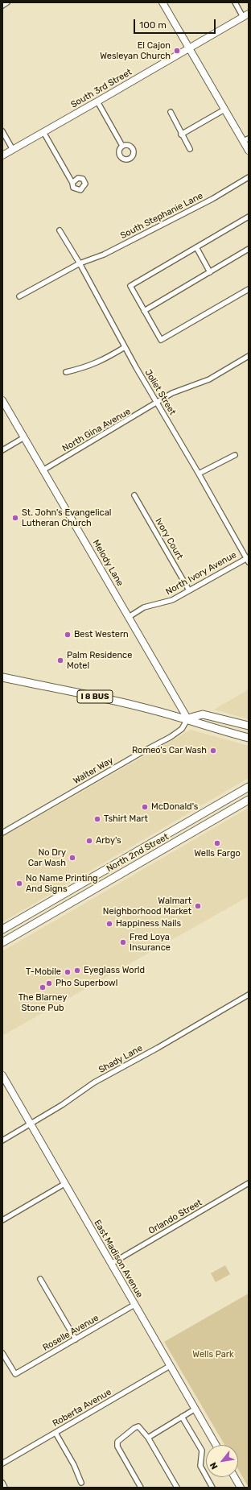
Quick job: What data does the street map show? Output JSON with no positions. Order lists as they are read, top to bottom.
{
  "streets": {
    "main road": ["I 8 BUS", "North 2nd Street"],
    "street": [
      "South 3rd Street",
      "South Stephanie Lane",
      "Joliet Street",
      "North Gina Avenue",
      "Ivory Court",
      "Melody Lane",
      "North Ivory Avenue",
      "Walter Way",
      "Shady Lane",
      "Orlando Street",
      "East Madison Avenue",
      "Roselle Avenue",
      "Roberta Avenue"
    ]
  },
  "crossings": [
    ["South Stephanie Lane", "Joliet Street"],
    ["Joliet Street", "North Gina Avenue"],
    ["Joliet Street", "North Ivory Avenue"],
    ["North Gina Avenue", "Melody Lane"],
    ["Ivory Court", "North Ivory Avenue"],
    ["Melody Lane", "North Ivory Avenue"],
    ["Melody Lane", "I 8 BUS"],
    ["Melody Lane", "Walter Way"],
    ["I 8 BUS", "Walter Way"],
    ["Shady Lane", "East Madison Avenue"],
    ["Orlando Street", "East Madison Avenue"],
    ["East Madison Avenue", "Roselle Avenue"],
    ["East Madison Avenue", "Roberta Avenue"]
  ],
  "parks": ["Wells Park"],
  "places": [
    "El Cajon Wesleyan Church",
    "St. John's Evangelical Lutheran Church",
    "Best Western",
    "Palm Residence Motel",
    "Romeo's Car Wash",
    "McDonald's",
    "Tshirt Mart",
    "Arby's",
    "Wells Fargo",
    "No Dry Car Wash",
    "No Name Printing And Signs",
    "Walmart Neighborhood Market",
    "Happiness Nails",
    "Fred Loya Insurance",
    "Eyeglass World",
    "T-Mobile",
    "Pho Superbowl",
    "The Blarney Stone Pub"
  ],
  "scale_bar": "100 m",
  "north": "bottom left"
}
